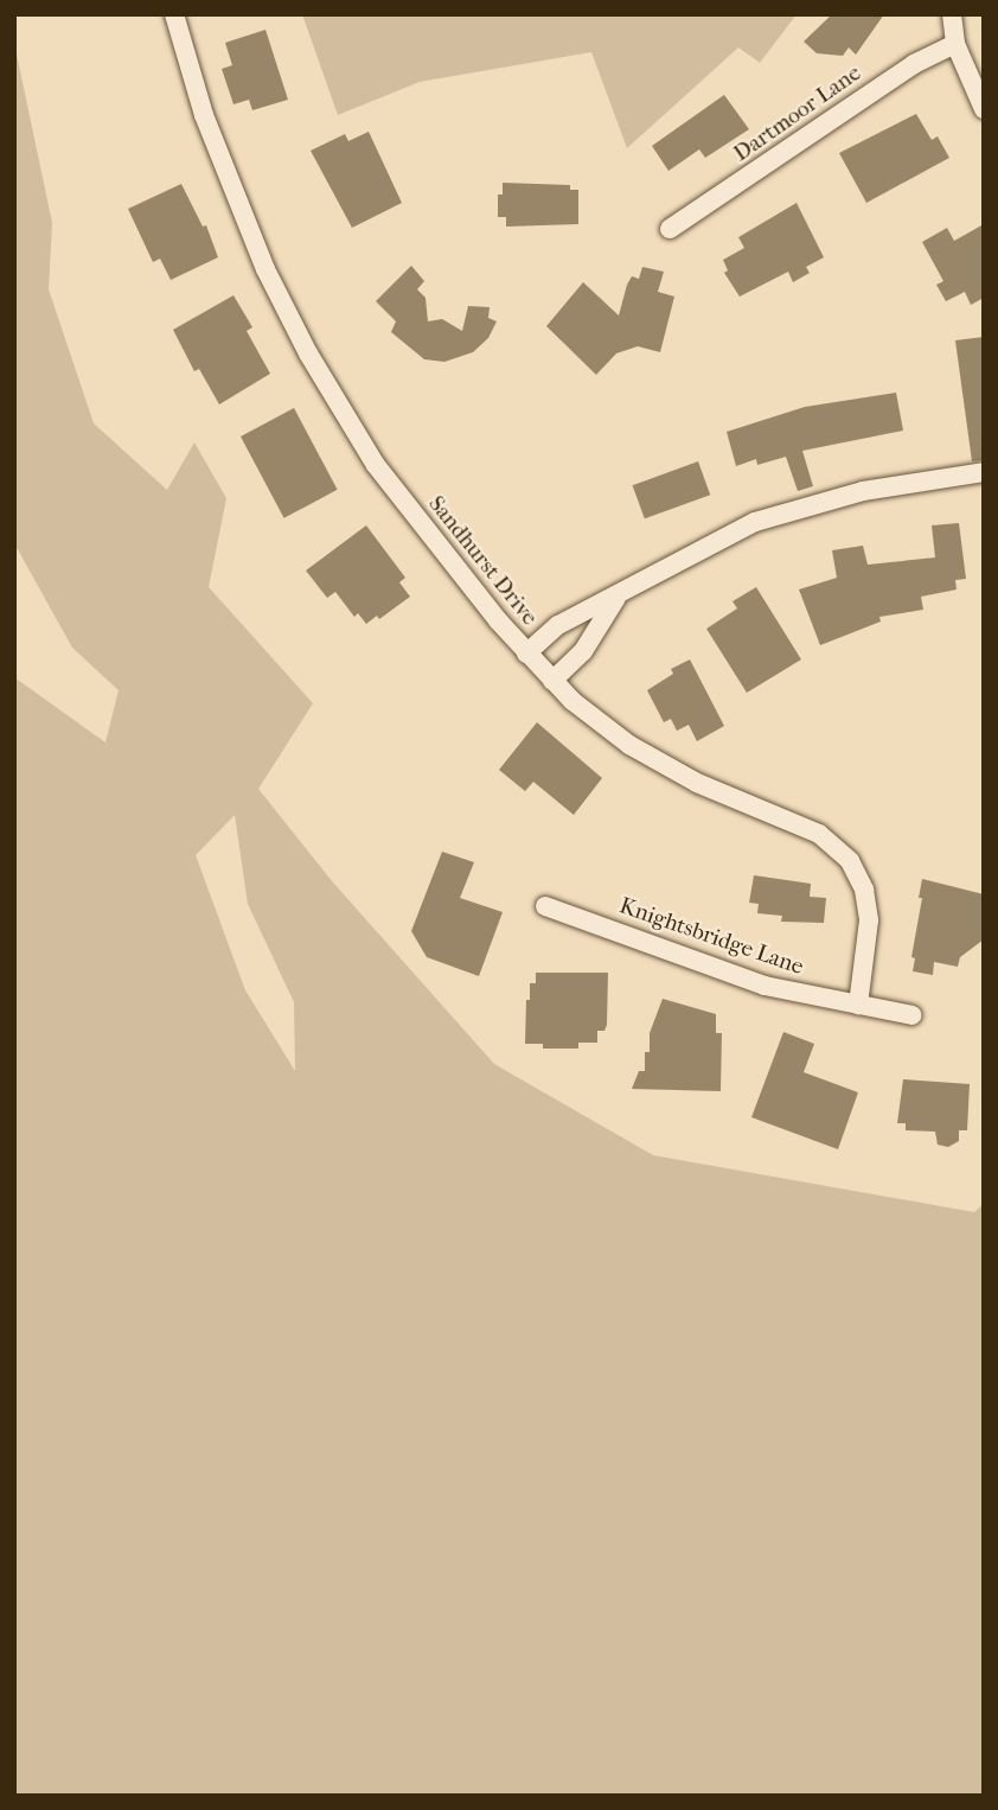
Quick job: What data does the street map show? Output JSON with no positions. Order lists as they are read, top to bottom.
{
  "streets": {
    "street": ["Dartmoor Lane", "Sandhurst Drive", "Knightsbridge Lane"]
  },
  "crossings": [
    ["Sandhurst Drive", "Knightsbridge Lane"]
  ]
}
